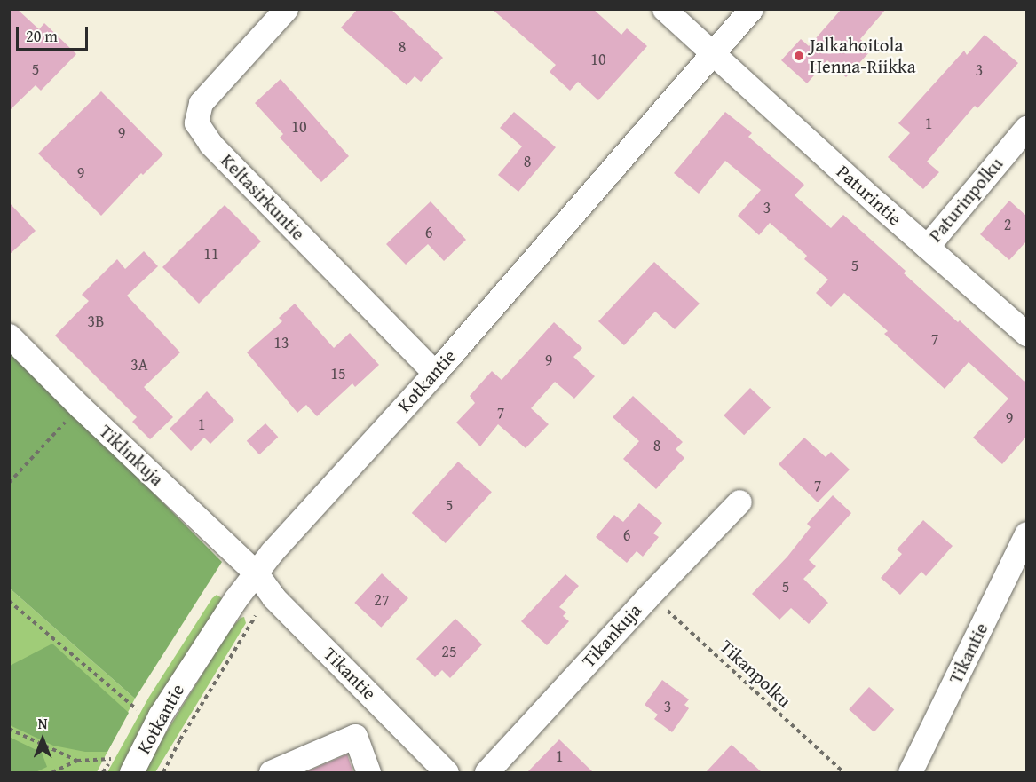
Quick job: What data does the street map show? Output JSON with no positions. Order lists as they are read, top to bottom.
{
  "streets": {
    "street": [
      "Paturintie",
      "Keltasirkuntie",
      "Paturinpolku",
      "Kotkantie",
      "Tiklinkuja",
      "Tikankuja",
      "Tikantie"
    ],
    "path": ["Tikanpolku"]
  },
  "crossings": [
    ["Paturintie", "Paturinpolku"],
    ["Paturintie", "Kotkantie"],
    ["Keltasirkuntie", "Kotkantie"],
    ["Kotkantie", "Tiklinkuja"],
    ["Kotkantie", "Tikantie"],
    ["Tiklinkuja", "Tikantie"],
    ["Tikankuja", "Tikanpolku"]
  ],
  "places": ["Jalkahoitola Henna-Riikka"],
  "house_numbers": [
    "8",
    "10",
    "5",
    "3",
    "1",
    "10",
    "9",
    "8",
    "9",
    "3",
    "2",
    "6",
    "11",
    "5",
    "3B",
    "7",
    "13",
    "9",
    "3A",
    "15",
    "7",
    "9",
    "1",
    "8",
    "7",
    "5",
    "6",
    "5",
    "27",
    "25",
    "3",
    "1"
  ],
  "scale_bar": "20 m",
  "north": "top"
}
